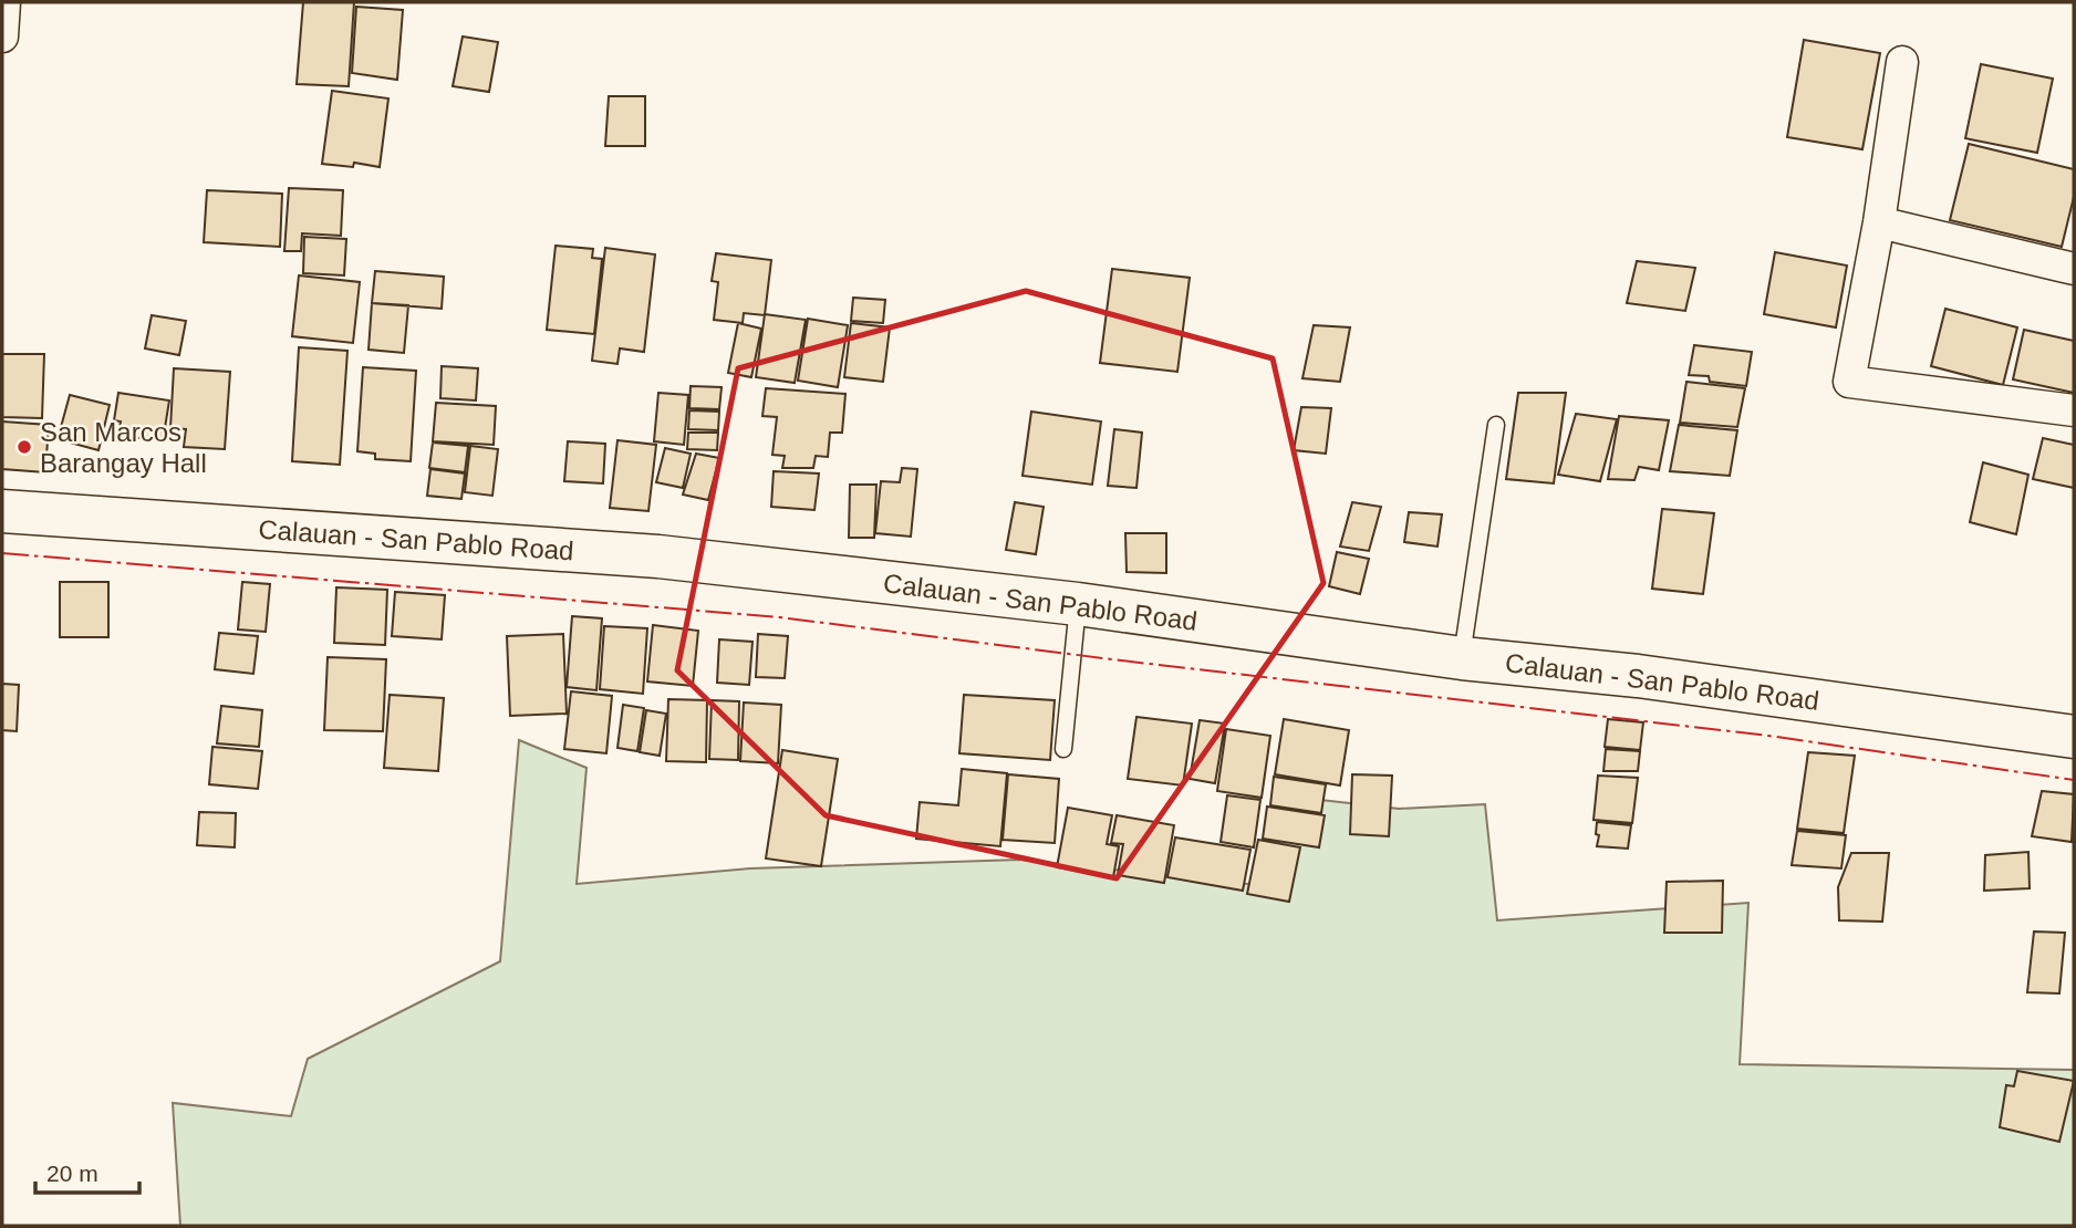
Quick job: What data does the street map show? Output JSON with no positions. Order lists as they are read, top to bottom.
{
  "streets": {
    "main road": ["Calauan - San Pablo Road"]
  },
  "places": ["San Marcos Barangay Hall"],
  "scale_bar": "20 m"
}
